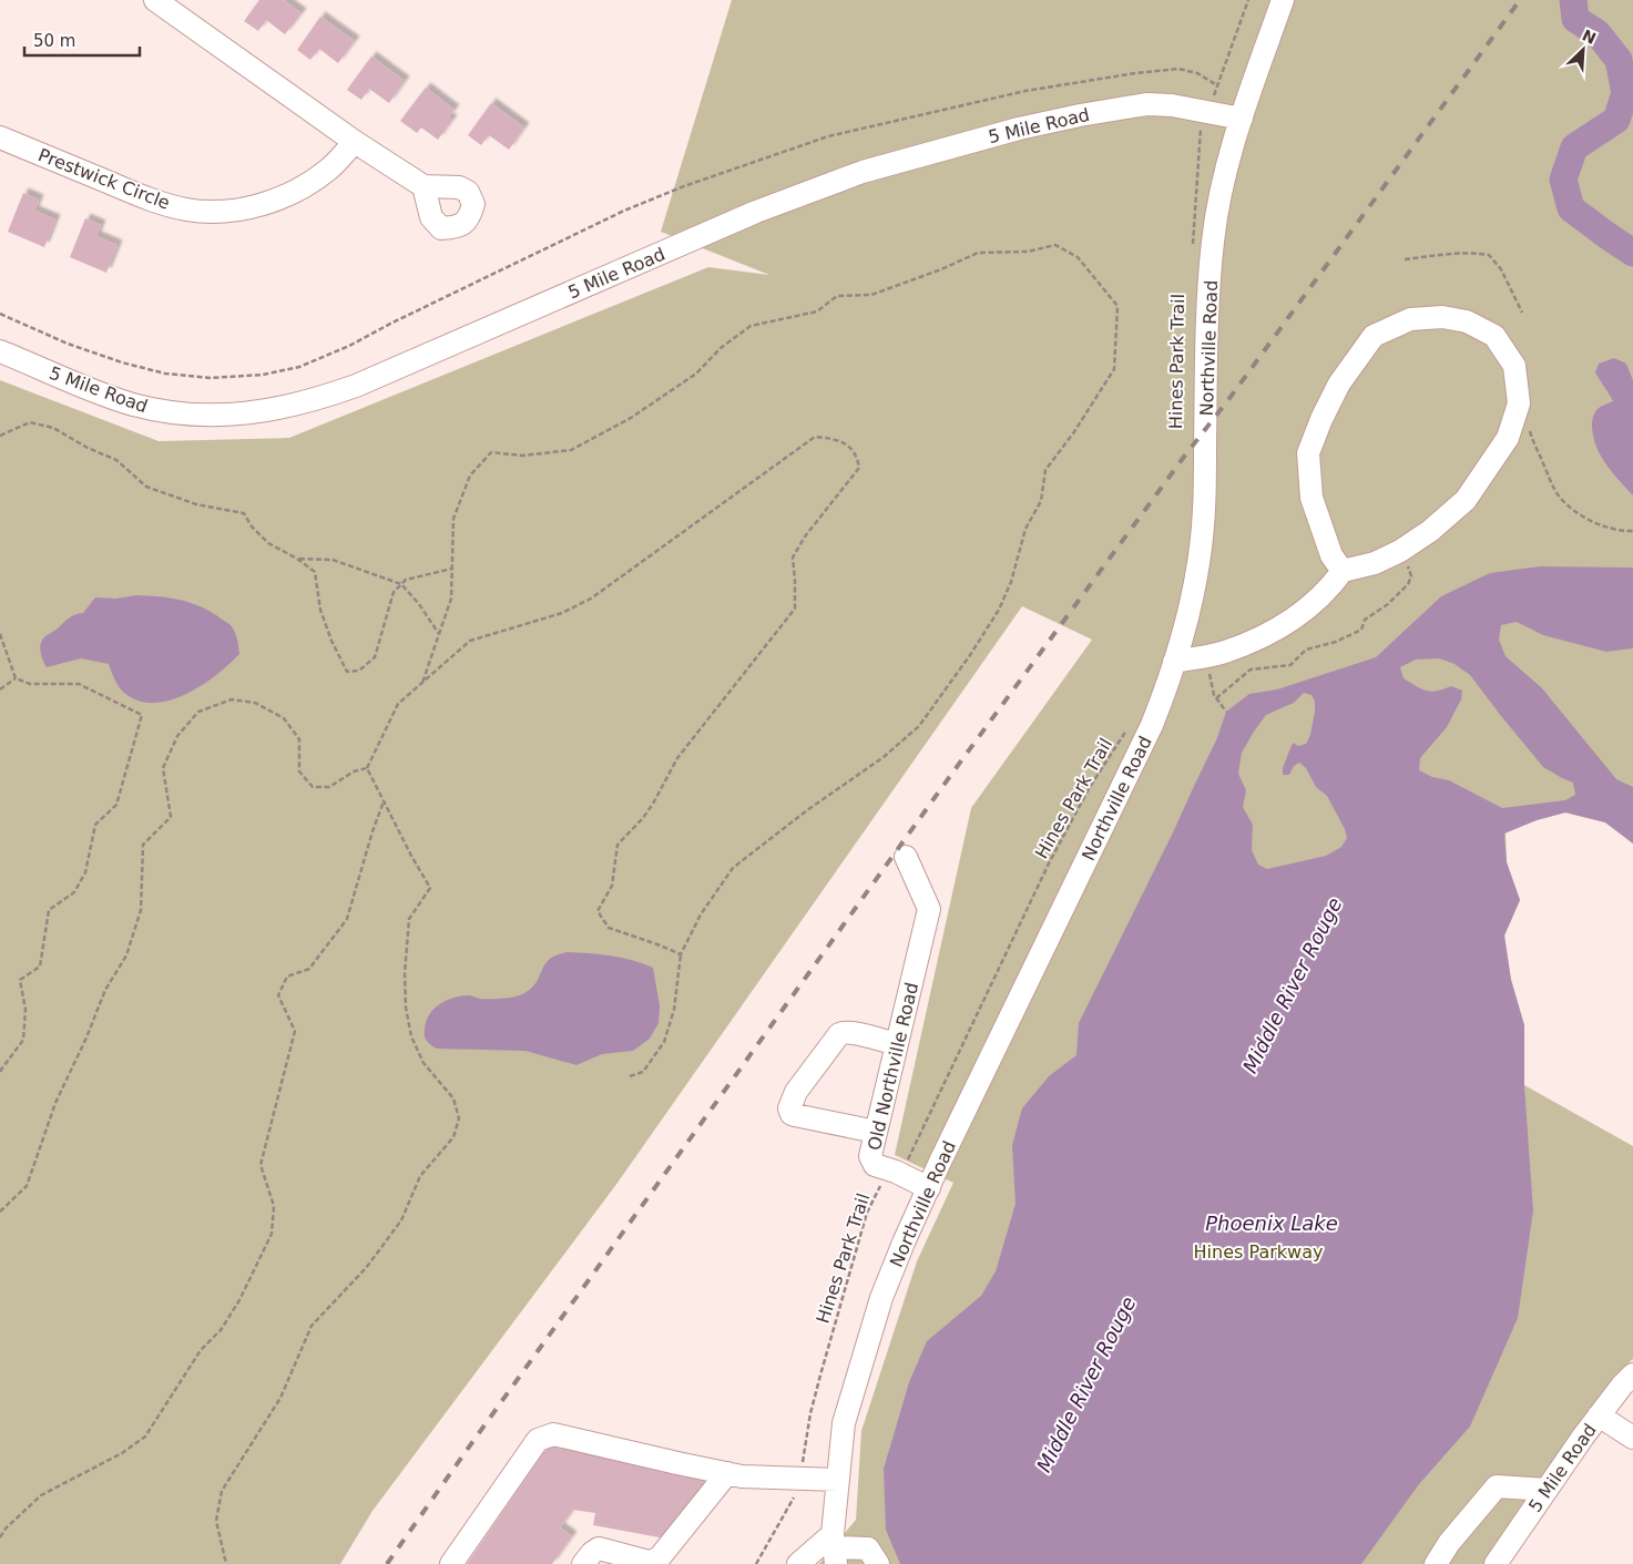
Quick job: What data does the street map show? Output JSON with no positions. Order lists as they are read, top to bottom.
{
  "streets": {
    "street": [
      "5 Mile Road",
      "Prestwick Circle",
      "Northville Road",
      "Old Northville Road"
    ],
    "path": ["Hines Park Trail"]
  },
  "crossings": [
    ["5 Mile Road", "Northville Road"],
    ["Northville Road", "Old Northville Road"],
    ["Hines Park Trail", "Old Northville Road"]
  ],
  "water": ["Middle River Rouge", "Phoenix Lake"],
  "parks": ["Hines Parkway"],
  "scale_bar": "50 m",
  "north": "top right"
}
